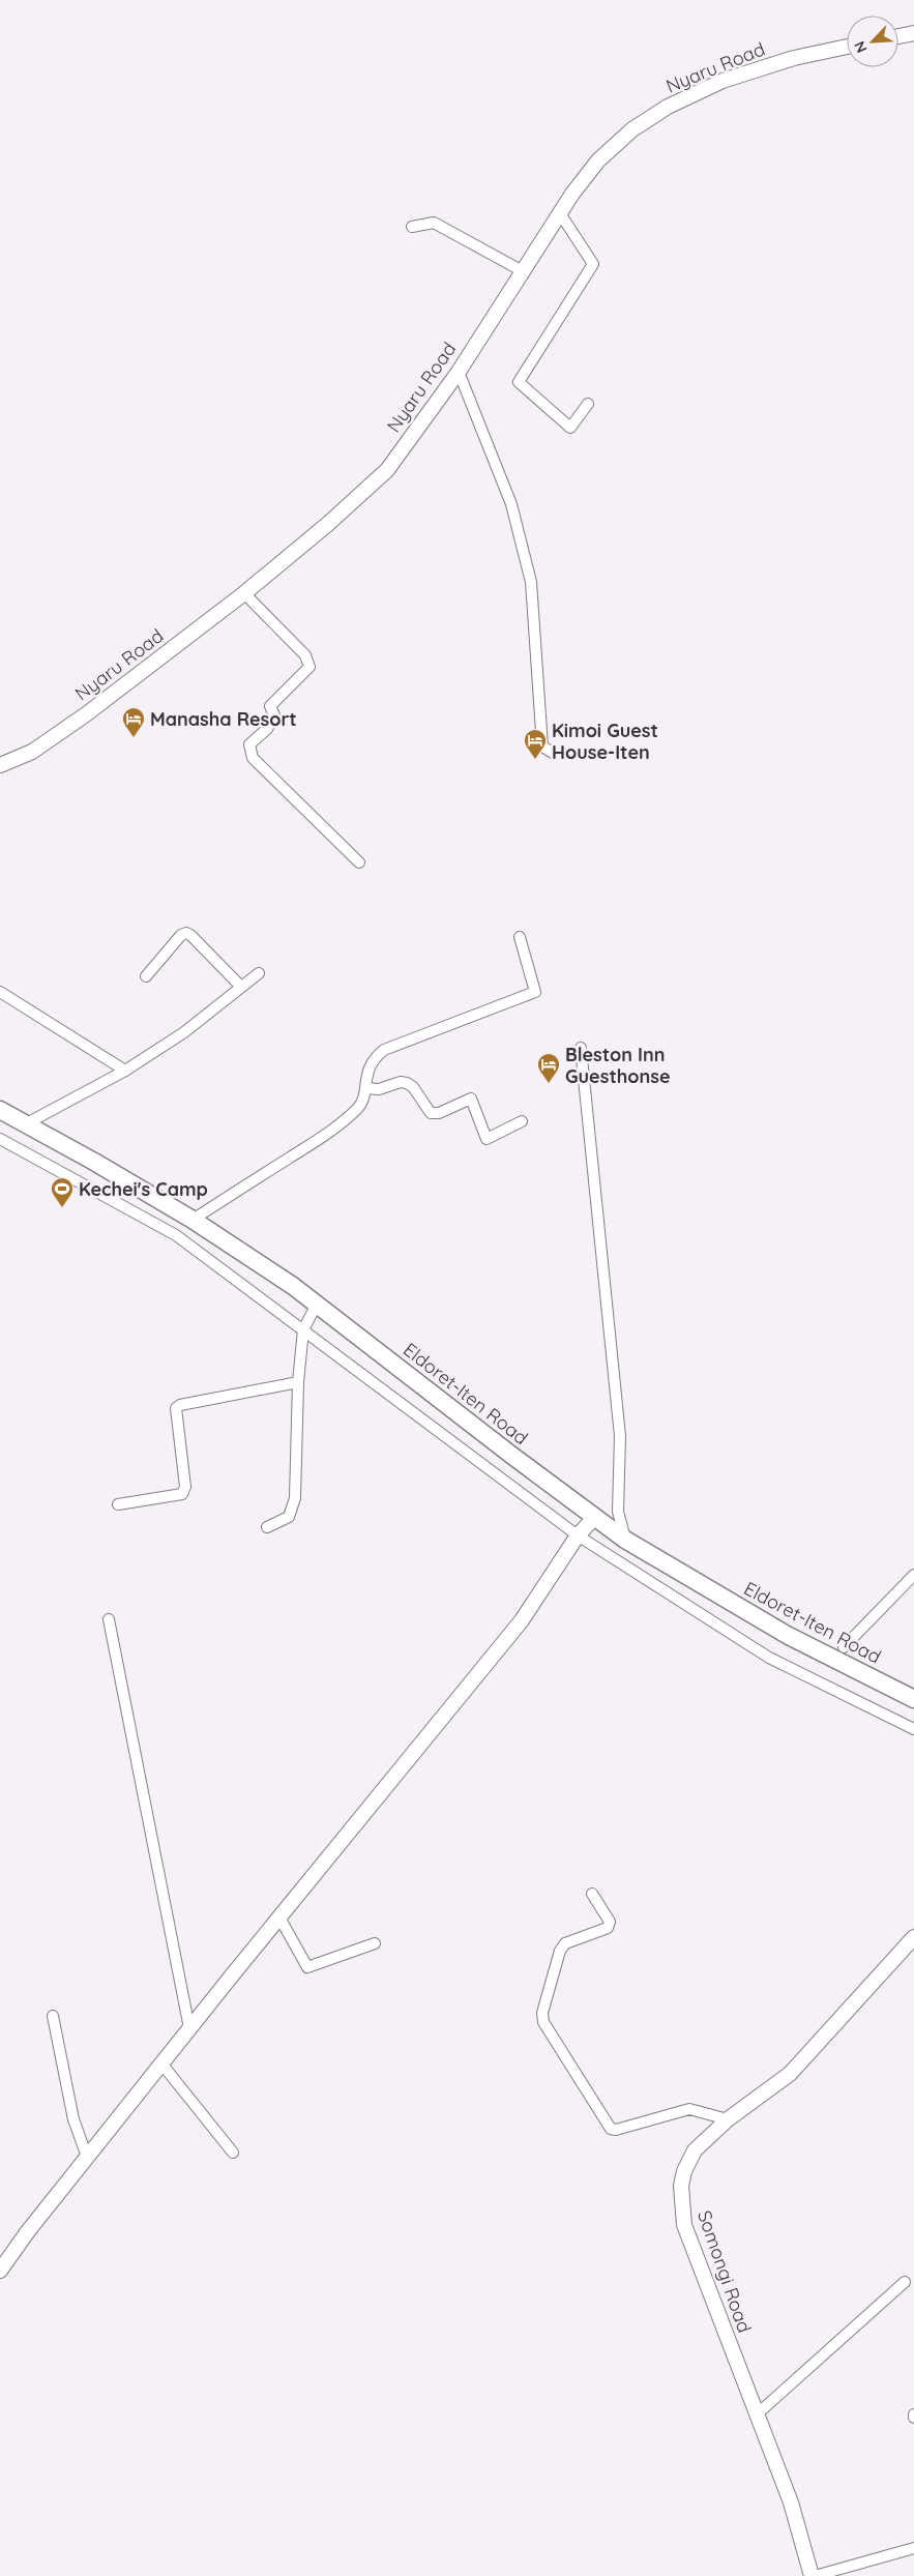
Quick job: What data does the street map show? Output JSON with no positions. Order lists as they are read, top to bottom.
{
  "streets": {
    "main road": ["Eldoret-Iten Road"],
    "street": ["Nyaru Road", "Somongi Road"]
  },
  "places": {
    "hotel": ["Manasha Resort", "Kimoi Guest House-Iten", "Bleston Inn Guesthonse"],
    "sports": ["Kechei's Camp"]
  },
  "north": "bottom left"
}
